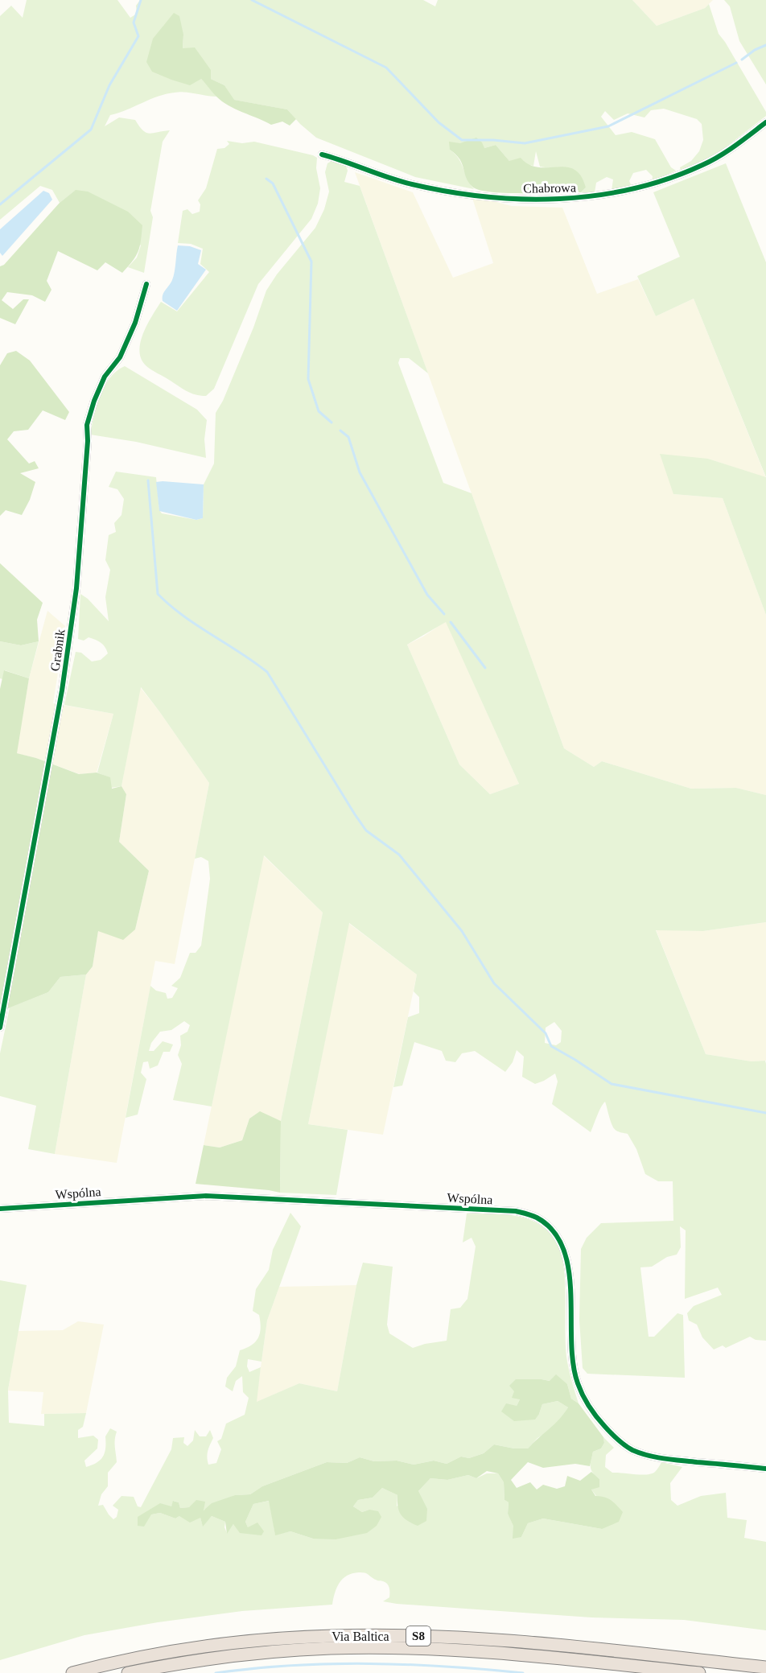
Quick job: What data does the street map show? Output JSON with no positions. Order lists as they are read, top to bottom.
{
  "streets": {
    "highway": ["Via Baltica", "S8"],
    "street": ["Chabrowa", "Grabnik", "Wspólna"]
  }
}
